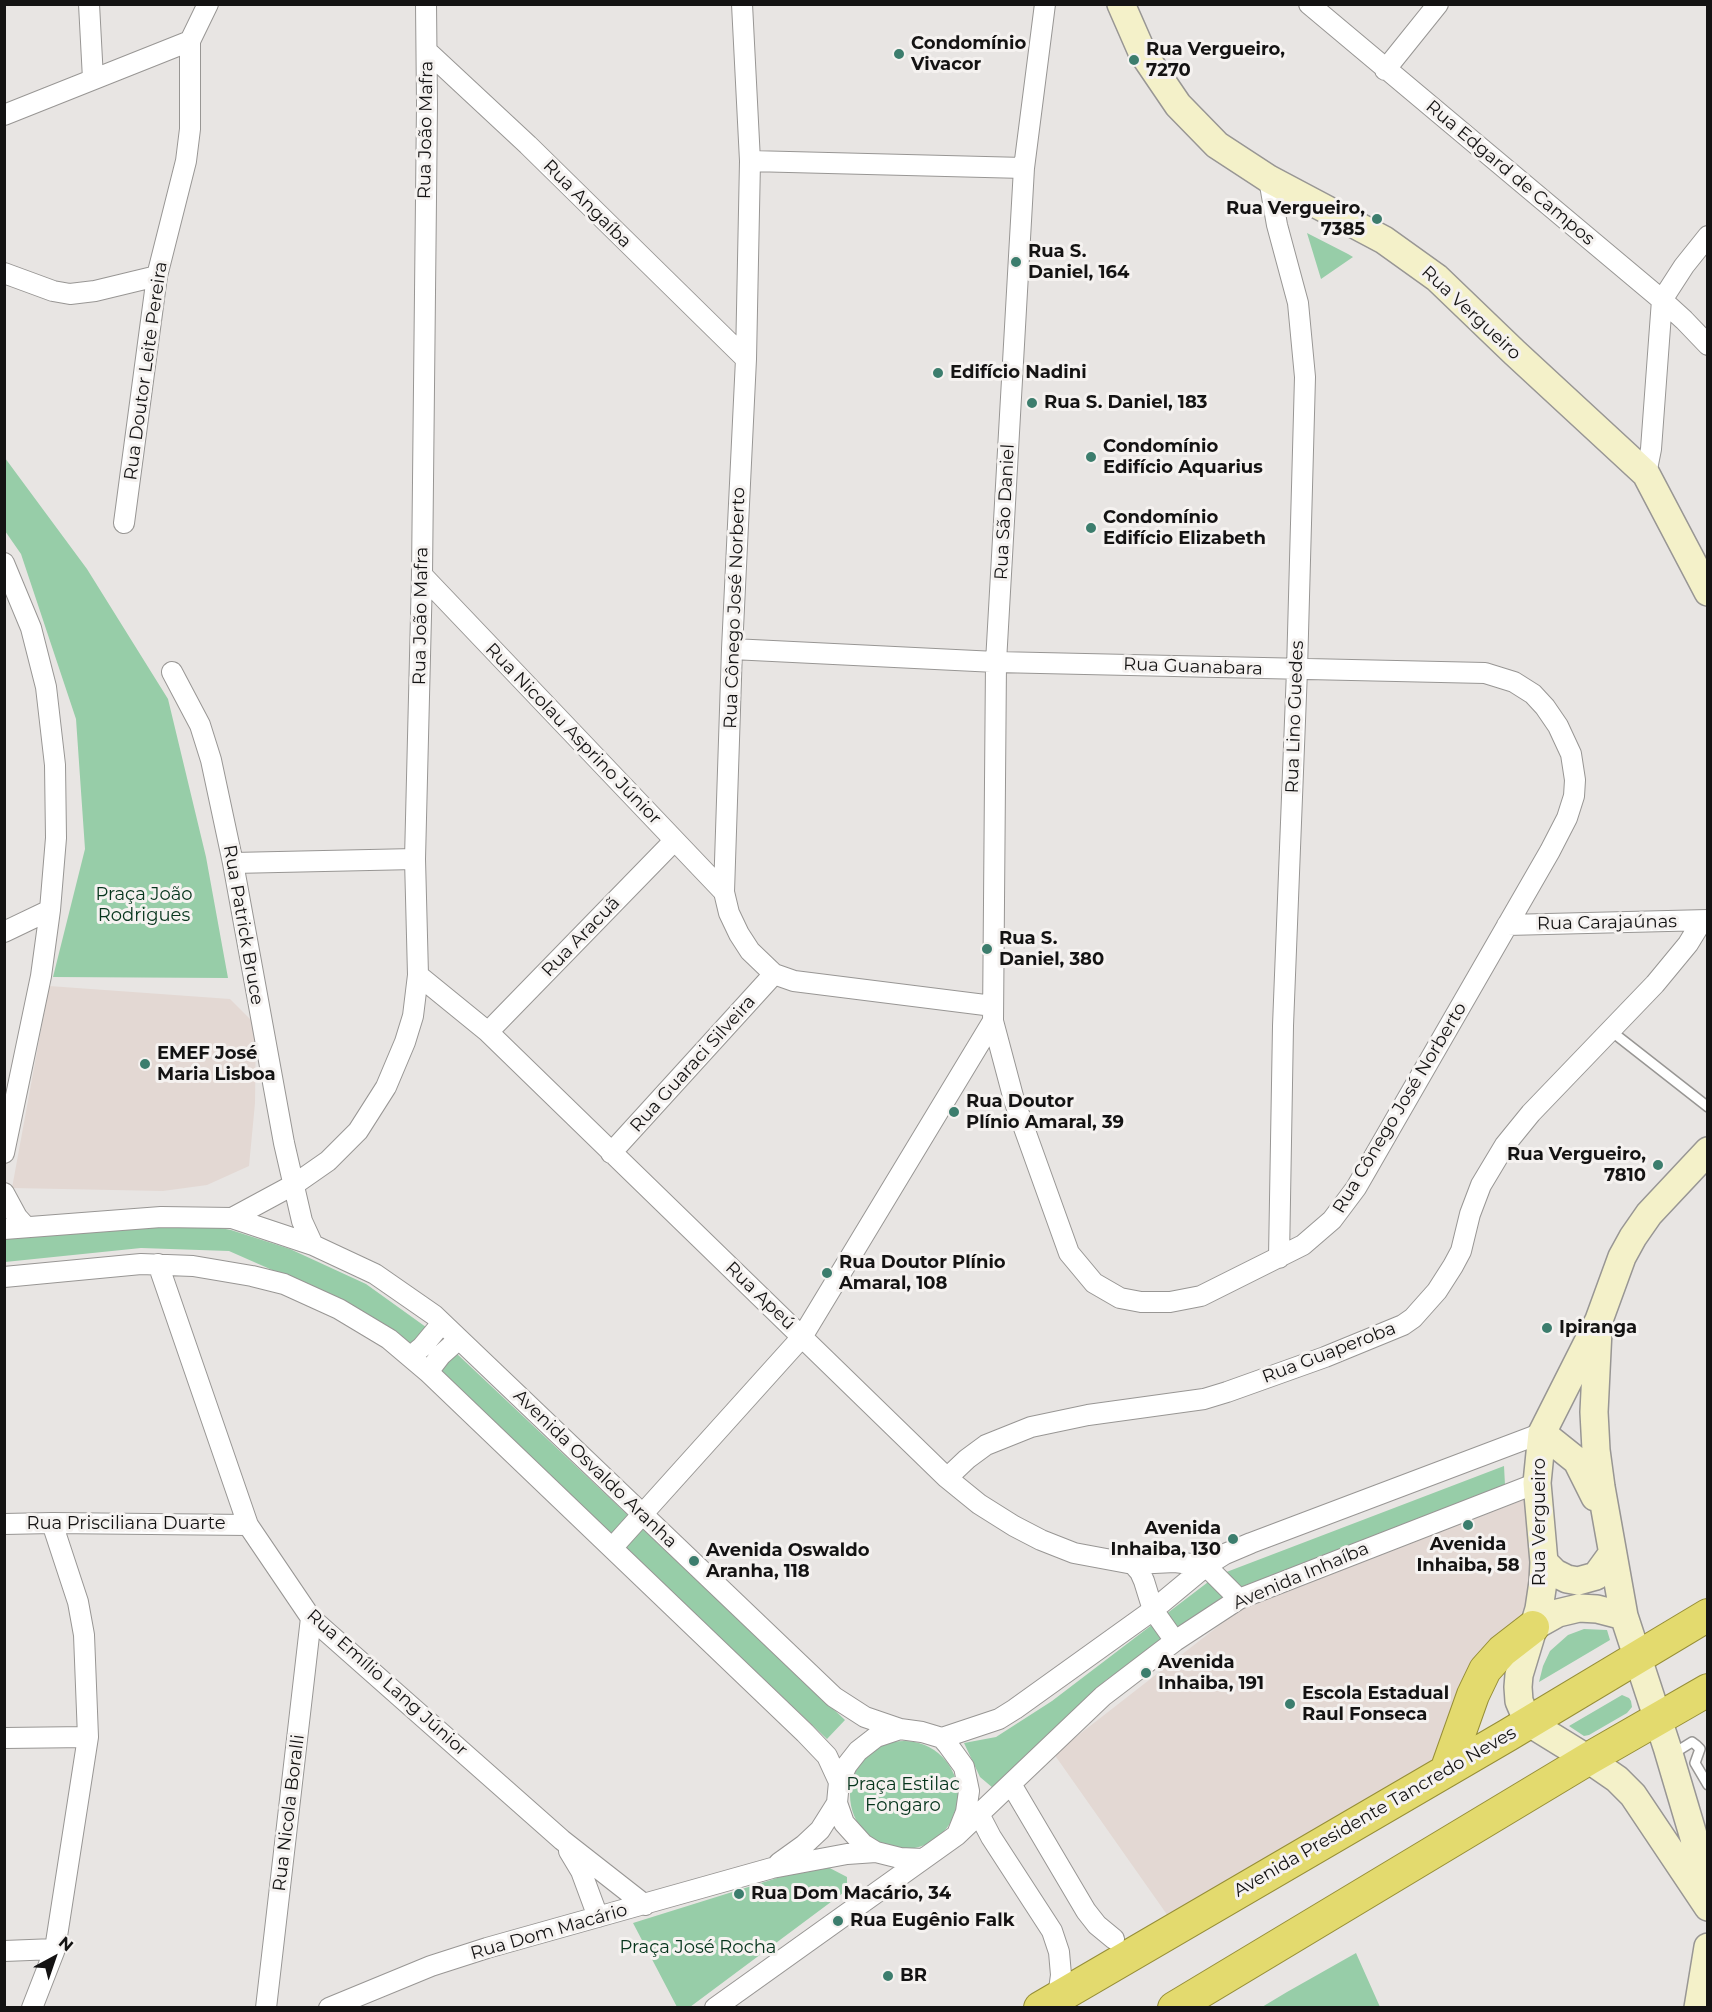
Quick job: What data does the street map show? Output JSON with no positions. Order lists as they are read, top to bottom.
{
  "streets": {
    "highway": ["Avenida Presidente Tancredo Neves"],
    "main road": ["Rua Vergueiro"],
    "street": [
      "Rua João Mafra",
      "Rua Edgard de Campos",
      "Rua Angaíba",
      "Rua Doutor Leite Pereira",
      "Rua São Daniel",
      "Rua Cônego José Norberto",
      "Rua Guanabara",
      "Rua Lino Guedes",
      "Rua Nicolau Asprino Júnior",
      "Rua Carajaúnas",
      "Rua Patrick Bruce",
      "Rua Aracuã",
      "Rua Guaraci Silveira",
      "Rua Apeú",
      "Rua Guaperoba",
      "Avenida Osvaldo Aranha",
      "Rua Prisciliana Duarte",
      "Avenida Inhaíba",
      "Rua Emílio Lang Júnior",
      "Rua Nicola Boralli",
      "Rua Dom Macário"
    ]
  },
  "crossings": [
    ["Rua João Mafra", "Rua Angaíba"],
    ["Rua João Mafra", "Rua Nicolau Asprino Júnior"],
    ["Rua João Mafra", "Rua Patrick Bruce"],
    ["Rua João Mafra", "Rua Apeú"],
    ["Rua João Mafra", "Avenida Osvaldo Aranha"],
    ["Rua Angaíba", "Rua Cônego José Norberto"],
    ["Rua Vergueiro", "Rua Lino Guedes"],
    ["Rua Vergueiro", "Avenida Inhaíba"],
    ["Rua Vergueiro", "Avenida Presidente Tancredo Neves"],
    ["Rua São Daniel", "Rua Cônego José Norberto"],
    ["Rua São Daniel", "Rua Guanabara"],
    ["Rua Cônego José Norberto", "Rua Guanabara"],
    ["Rua Cônego José Norberto", "Rua Lino Guedes"],
    ["Rua Cônego José Norberto", "Rua Nicolau Asprino Júnior"],
    ["Rua Cônego José Norberto", "Rua Carajaúnas"],
    ["Rua Cônego José Norberto", "Rua Guaraci Silveira"],
    ["Rua Guanabara", "Rua Lino Guedes"],
    ["Rua Guanabara", "Rua Carajaúnas"],
    ["Rua Nicolau Asprino Júnior", "Rua Aracuã"],
    ["Rua Carajaúnas", "Rua Guaperoba"],
    ["Rua Aracuã", "Rua Apeú"],
    ["Rua Guaraci Silveira", "Rua Apeú"],
    ["Rua Apeú", "Rua Guaperoba"],
    ["Avenida Osvaldo Aranha", "Avenida Inhaíba"],
    ["Avenida Osvaldo Aranha", "Rua Dom Macário"],
    ["Rua Prisciliana Duarte", "Rua Emílio Lang Júnior"],
    ["Avenida Inhaíba", "Rua Dom Macário"],
    ["Rua Emílio Lang Júnior", "Rua Nicola Boralli"],
    ["Rua Emílio Lang Júnior", "Rua Dom Macário"]
  ],
  "parks": ["Praça João Rodrigues", "Praça Estilac Fongaro", "Praça José Rocha"],
  "places": [
    "Condomínio Vivacor",
    "Rua Vergueiro, 7270",
    "Rua Vergueiro, 7385",
    "Rua S. Daniel, 164",
    "Edifício Nadini",
    "Rua S. Daniel, 183",
    "Condomínio Edifício Aquarius",
    "Condomínio Edifício Elizabeth",
    "Rua S. Daniel, 380",
    "EMEF José Maria Lisboa",
    "Rua Doutor Plínio Amaral, 39",
    "Rua Vergueiro, 7810",
    "Rua Doutor Plínio Amaral, 108",
    "Ipiranga",
    "Avenida Inhaiba, 58",
    "Avenida Inhaiba, 130",
    "Avenida Oswaldo Aranha, 118",
    "Avenida Inhaiba, 191",
    "Escola Estadual Raul Fonseca",
    "Rua Dom Macário, 34",
    "Rua Eugênio Falk",
    "BR"
  ],
  "north": "top right"
}
